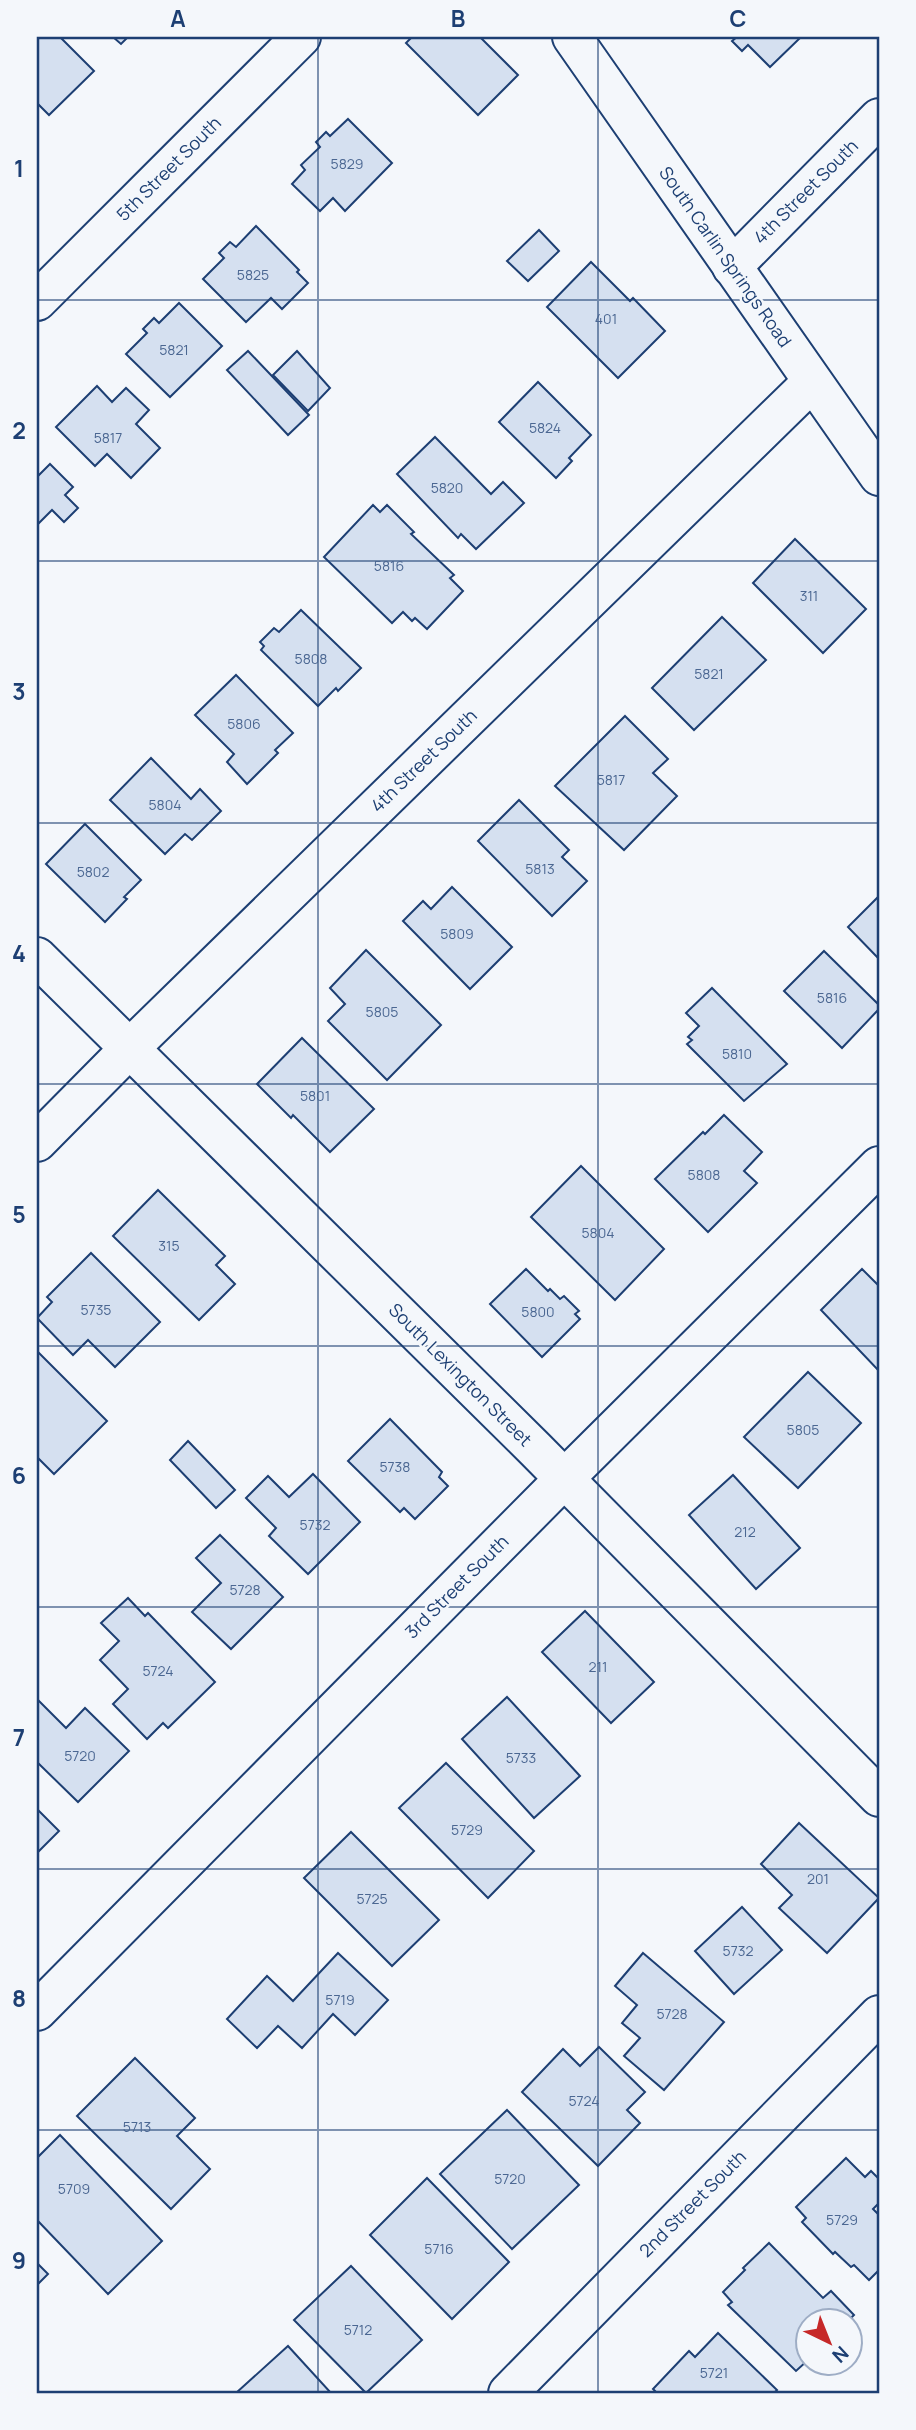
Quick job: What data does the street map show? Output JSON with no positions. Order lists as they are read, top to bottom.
{
  "streets": {
    "street": [
      "5th Street South",
      "4th Street South",
      "South Carlin Springs Road",
      "South Lexington Street",
      "3rd Street South",
      "2nd Street South"
    ]
  },
  "crossings": [
    ["4th Street South", "South Carlin Springs Road"],
    ["4th Street South", "South Lexington Street"],
    ["South Lexington Street", "3rd Street South"]
  ],
  "house_numbers": [
    "5829",
    "5825",
    "401",
    "5821",
    "5824",
    "5817",
    "5820",
    "5816",
    "311",
    "5808",
    "5821",
    "5806",
    "5817",
    "5804",
    "5813",
    "5802",
    "5809",
    "5816",
    "5805",
    "5810",
    "5801",
    "5808",
    "5804",
    "315",
    "5735",
    "5800",
    "5805",
    "5738",
    "5732",
    "212",
    "5728",
    "211",
    "5724",
    "5720",
    "5733",
    "5729",
    "201",
    "5725",
    "5732",
    "5719",
    "5728",
    "5724",
    "5713",
    "5720",
    "5709",
    "5729",
    "5716",
    "5712",
    "5721"
  ],
  "north": "bottom right",
  "grid": {
    "columns": ["A", "B", "C"],
    "rows": [
      "1",
      "2",
      "3",
      "4",
      "5",
      "6",
      "7",
      "8",
      "9"
    ]
  }
}
